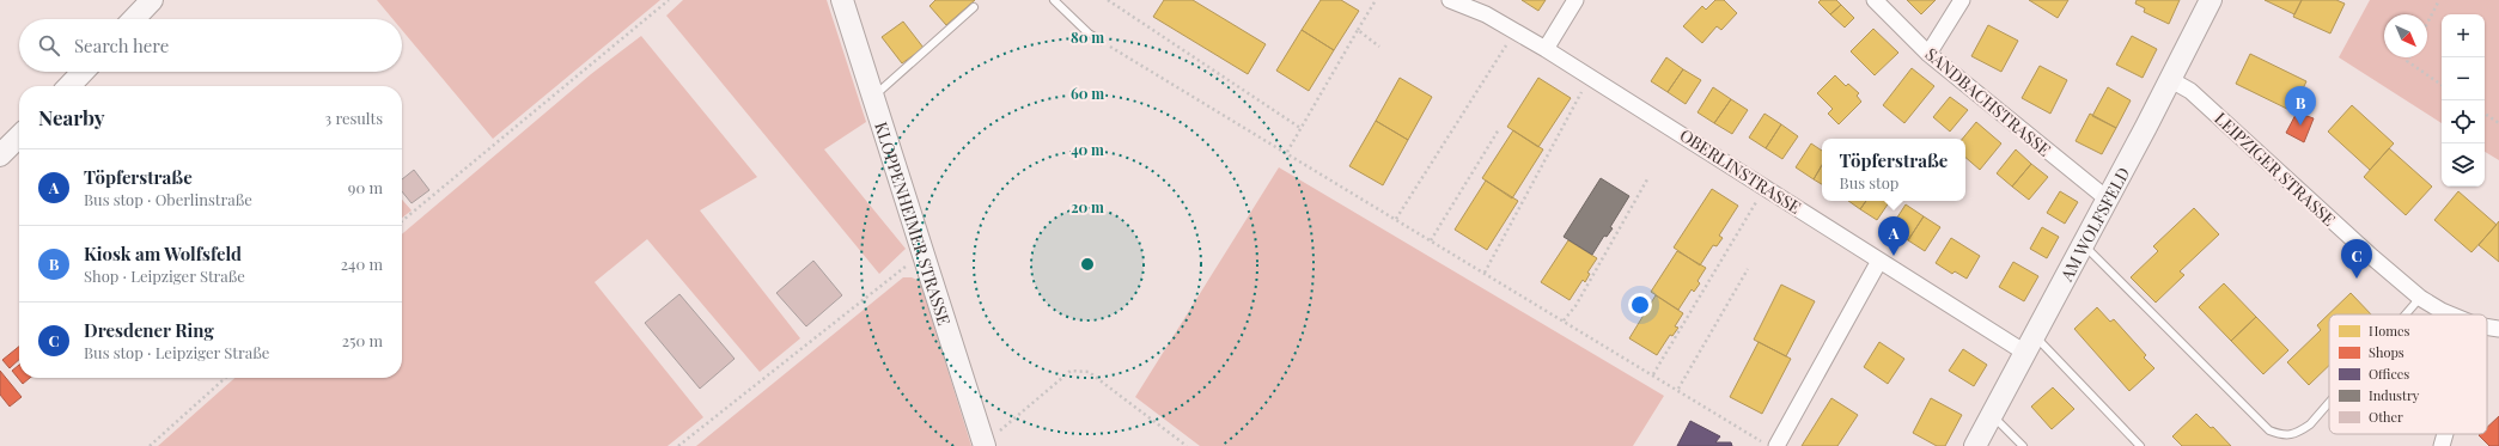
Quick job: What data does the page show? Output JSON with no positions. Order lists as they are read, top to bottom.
{
  "streets": {
    "street": [
      "SANDBACHSTRASSE",
      "LEIPZIGER STRASSE",
      "OBERLINSTRASSE",
      "KLOPPENHEIMER STRASSE",
      "AM WOLFSFELD"
    ]
  },
  "crossings": [
    ["SANDBACHSTRASSE", "AM WOLFSFELD"],
    ["LEIPZIGER STRASSE", "AM WOLFSFELD"],
    ["OBERLINSTRASSE", "AM WOLFSFELD"]
  ],
  "legend": [
    "Homes",
    "Shops",
    "Offices",
    "Industry",
    "Other"
  ],
  "north": "bottom right",
  "page": {
    "map_buttons": ["+", "−"],
    "search": "Search here",
    "pins": ["B", "A", "C"],
    "heading": ["Nearby", "3 results"],
    "popup": ["Töpferstraße", "Bus stop"],
    "list": [
      {
        "mark": "A",
        "name": "Töpferstraße",
        "note": "Bus stop · Oberlinstraße",
        "value": "90 m"
      },
      {
        "mark": "B",
        "name": "Kiosk am Wolfsfeld",
        "note": "Shop · Leipziger Straße",
        "value": "240 m"
      },
      {
        "mark": "C",
        "name": "Dresdener Ring",
        "note": "Bus stop · Leipziger Straße",
        "value": "250 m"
      }
    ]
  },
  "rings": [
    "80 m",
    "60 m",
    "40 m",
    "20 m"
  ]
}
